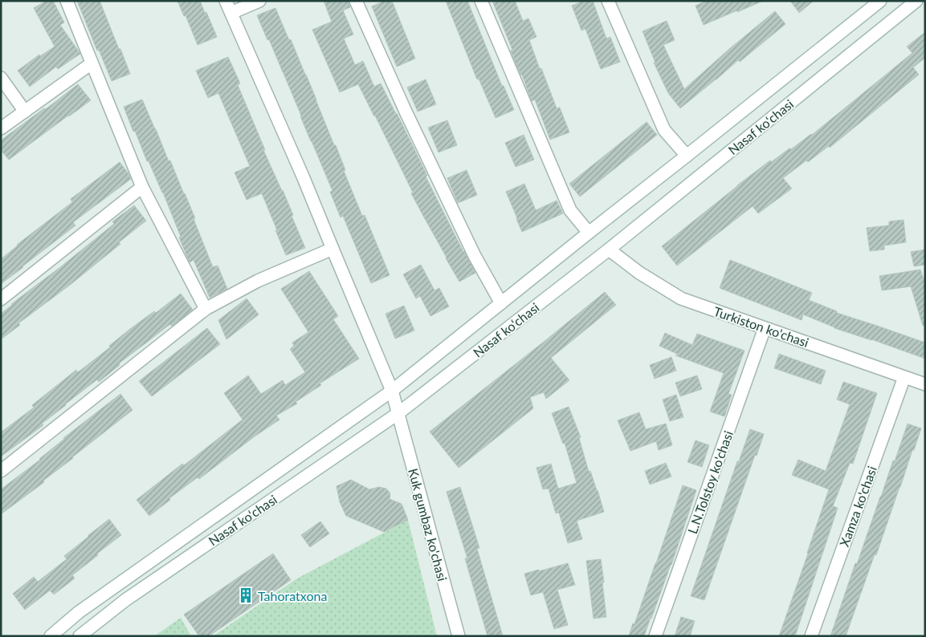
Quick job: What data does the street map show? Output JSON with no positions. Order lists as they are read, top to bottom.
{
  "streets": {
    "street": [
      "Nasaf ko‘chasi",
      "Turkiston ko'chasi",
      "L.N.Tolstoy ko'chasi",
      "Xamza ko'chasi",
      "Kuk gumbaz ko'chasi"
    ]
  },
  "crossings": [
    ["Nasaf ko‘chasi", "Turkiston ko'chasi"],
    ["Nasaf ko‘chasi", "Kuk gumbaz ko'chasi"],
    ["Turkiston ko'chasi", "L.N.Tolstoy ko'chasi"],
    ["Turkiston ko'chasi", "Xamza ko'chasi"]
  ],
  "places": {
    "building": ["Tahoratxona"]
  }
}
